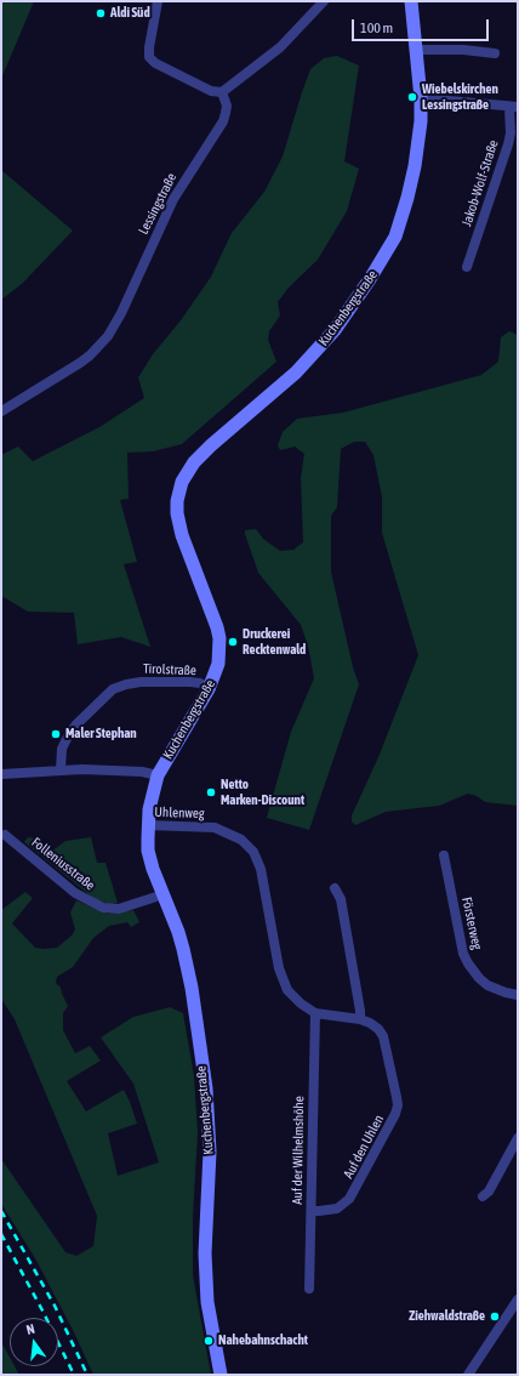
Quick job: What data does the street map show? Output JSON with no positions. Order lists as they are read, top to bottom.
{
  "streets": {
    "main road": ["Kuchenbergstraße"],
    "street": [
      "Jakob-Wolf-Straße",
      "Lessingstraße",
      "Tirolstraße",
      "Uhlenweg",
      "Folleniusstraße",
      "Försterweg",
      "Auf den Uhlen",
      "Auf der Wilhelmshöhe"
    ]
  },
  "crossings": [
    ["Kuchenbergstraße", "Tirolstraße"],
    ["Kuchenbergstraße", "Uhlenweg"],
    ["Kuchenbergstraße", "Folleniusstraße"],
    ["Uhlenweg", "Auf den Uhlen"],
    ["Auf den Uhlen", "Auf der Wilhelmshöhe"]
  ],
  "places": [
    "Aldi Süd",
    "Wiebelskirchen Lessingstraße",
    "Druckerei Recktenwald",
    "Maler Stephan",
    "Netto Marken-Discount",
    "Ziehwaldstraße",
    "Nahebahnschacht"
  ],
  "scale_bar": "100 m",
  "north": "top"
}
